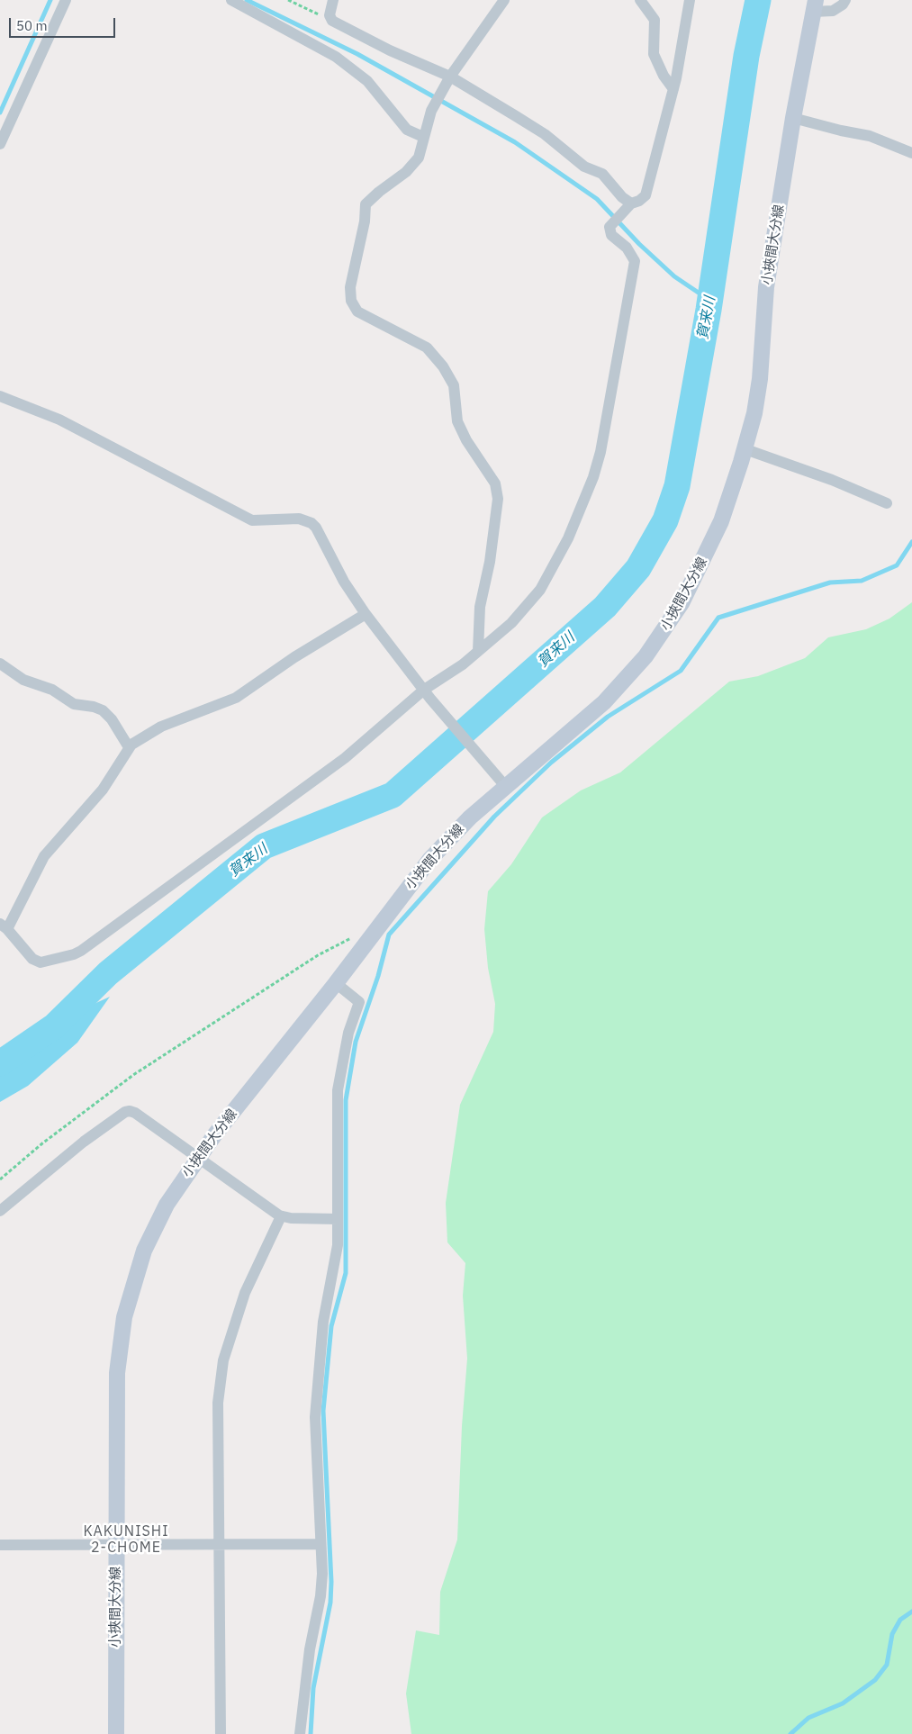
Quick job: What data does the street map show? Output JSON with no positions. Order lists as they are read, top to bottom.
{
  "streets": {
    "main road": ["小挾間大分線"]
  },
  "districts": ["KAKUNISHI 2-CHOME"],
  "water": ["賀来川"],
  "scale_bar": "50 m"
}
